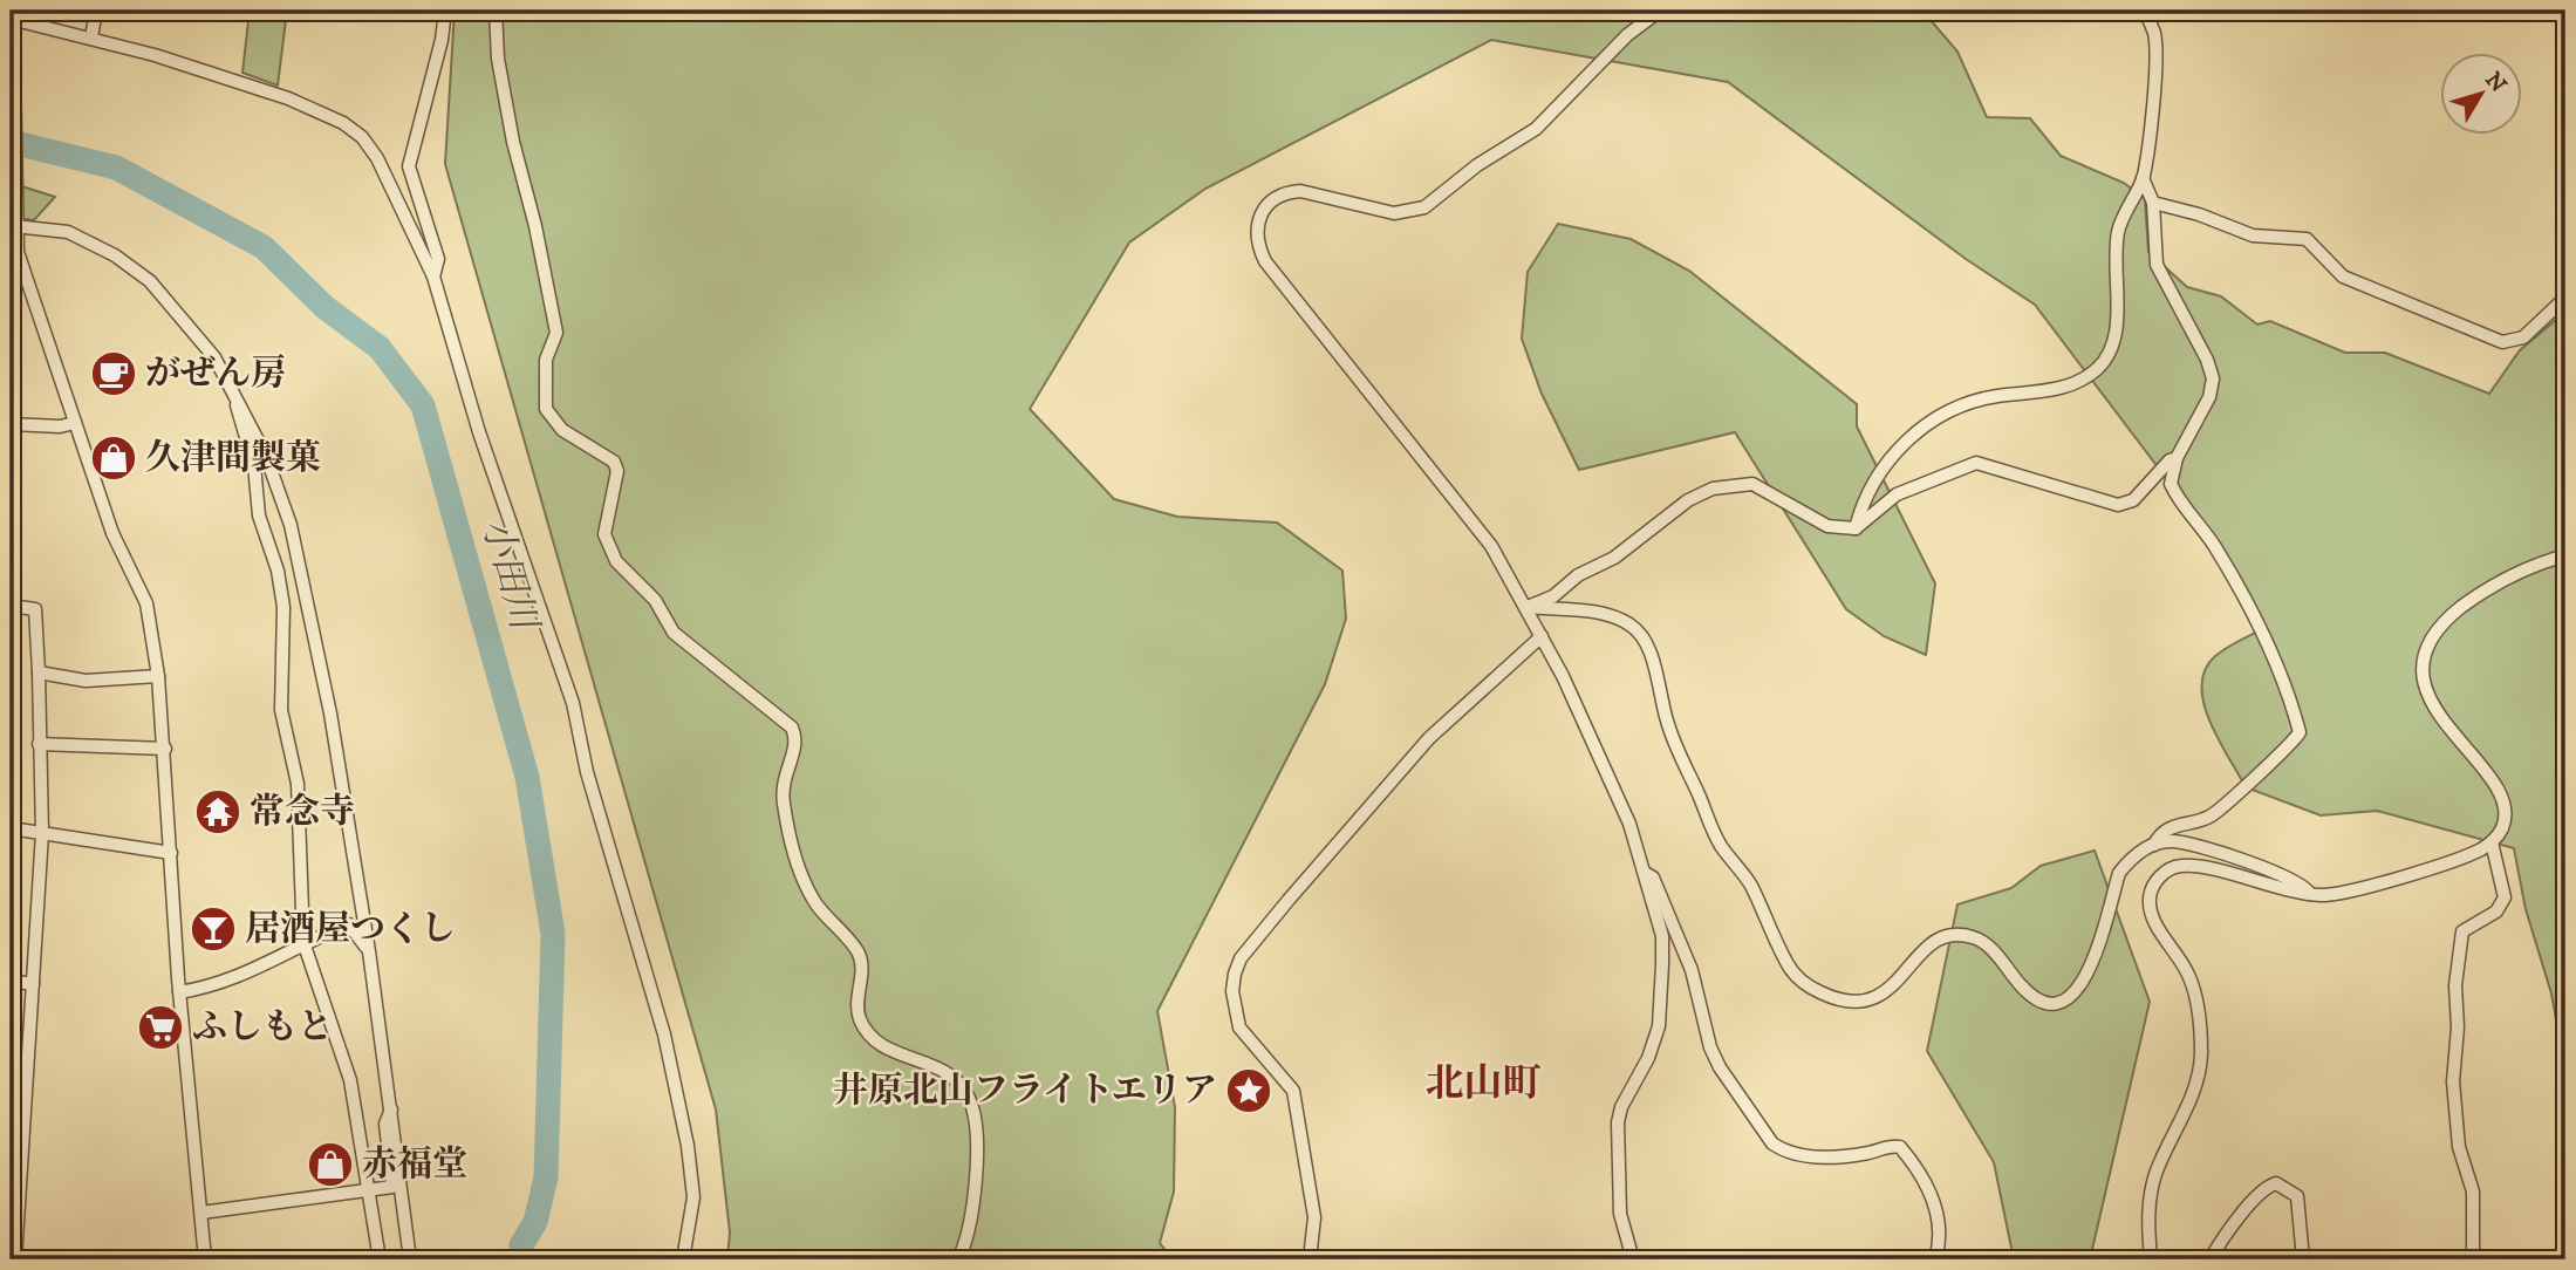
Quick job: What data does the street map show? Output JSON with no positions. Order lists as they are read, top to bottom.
{
  "districts": ["北山町"],
  "water": ["小田川"],
  "places": {
    "cafe": ["がぜん房"],
    "shop": ["久津間製菓", "赤福堂"],
    "temple": ["常念寺"],
    "bar": ["居酒屋つくし"],
    "supermarket": ["ふしもと"],
    "place": ["井原北山フライトエリア"]
  },
  "north": "top right"
}
